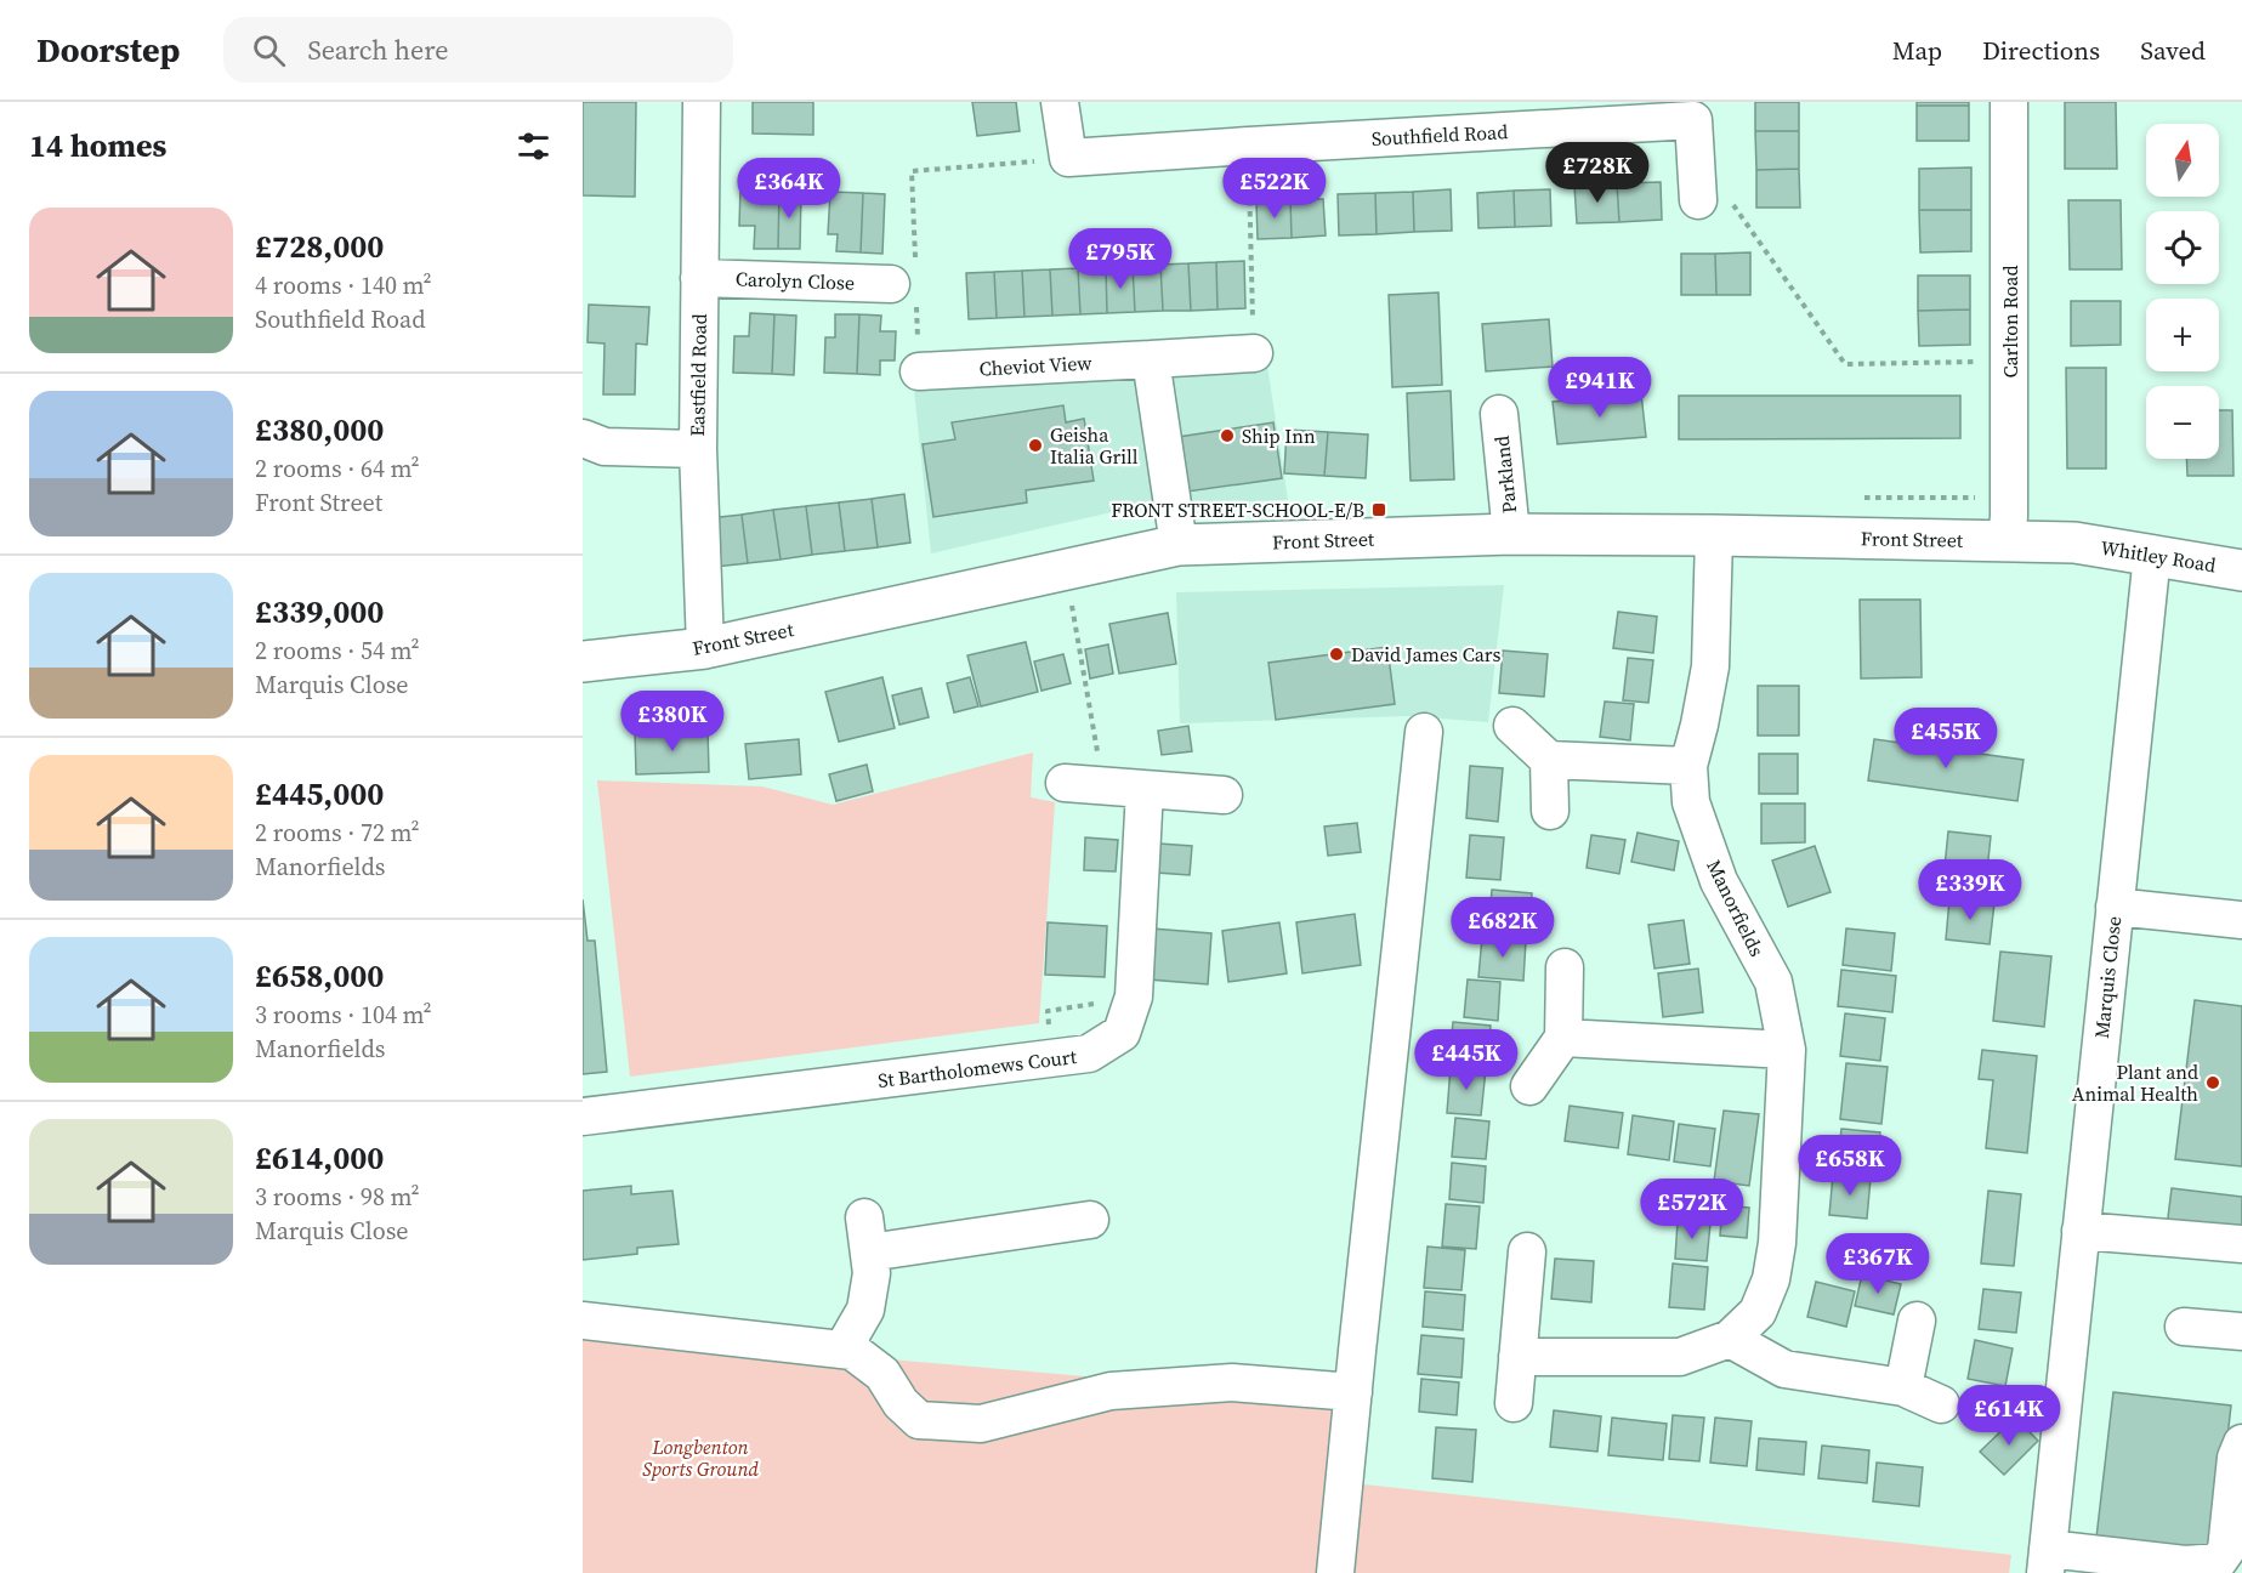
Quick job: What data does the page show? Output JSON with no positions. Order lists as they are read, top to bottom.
{
  "streets": {
    "main road": ["Front Street", "Whitley Road"],
    "street": [
      "Southfield Road",
      "Carolyn Close",
      "Carlton Road",
      "Cheviot View",
      "Eastfield Road",
      "Parkland",
      "Manorfields",
      "Marquis Close",
      "St Bartholomews Court"
    ]
  },
  "crossings": [
    ["Carolyn Close", "Eastfield Road"],
    ["Carlton Road", "Front Street"],
    ["Eastfield Road", "Front Street"],
    ["Parkland", "Front Street"],
    ["Front Street", "Whitley Road"],
    ["Front Street", "Manorfields"],
    ["Whitley Road", "Marquis Close"]
  ],
  "parks": ["Longbenton Sports Ground"],
  "places": {
    "other": [
      "Ship Inn",
      "Geisha Italia Grill",
      "David James Cars",
      "Plant and Animal Health"
    ],
    "transit": ["FRONT STREET-SCHOOL-E/B"]
  },
  "north": "top",
  "page": {
    "header": "Doorstep",
    "search": "Search here",
    "nav": ["Map", "Directions", "Saved"],
    "heading": "14 homes",
    "map_buttons": ["+", "−"],
    "price": [
      "£728K",
      "£364K",
      "£522K",
      "£795K",
      "£941K",
      "£380K",
      "£455K",
      "£339K",
      "£682K",
      "£445K",
      "£658K",
      "£572K",
      "£367K",
      "£614K"
    ],
    "list": [
      {
        "name": "£728,000",
        "note": "4 rooms · 140 m² · Southfield Road"
      },
      {
        "name": "£380,000",
        "note": "2 rooms · 64 m² · Front Street"
      },
      {
        "name": "£339,000",
        "note": "2 rooms · 54 m² · Marquis Close"
      },
      {
        "name": "£445,000",
        "note": "2 rooms · 72 m² · Manorfields"
      },
      {
        "name": "£658,000",
        "note": "3 rooms · 104 m² · Manorfields"
      },
      {
        "name": "£614,000",
        "note": "3 rooms · 98 m² · Marquis Close"
      }
    ]
  }
}
